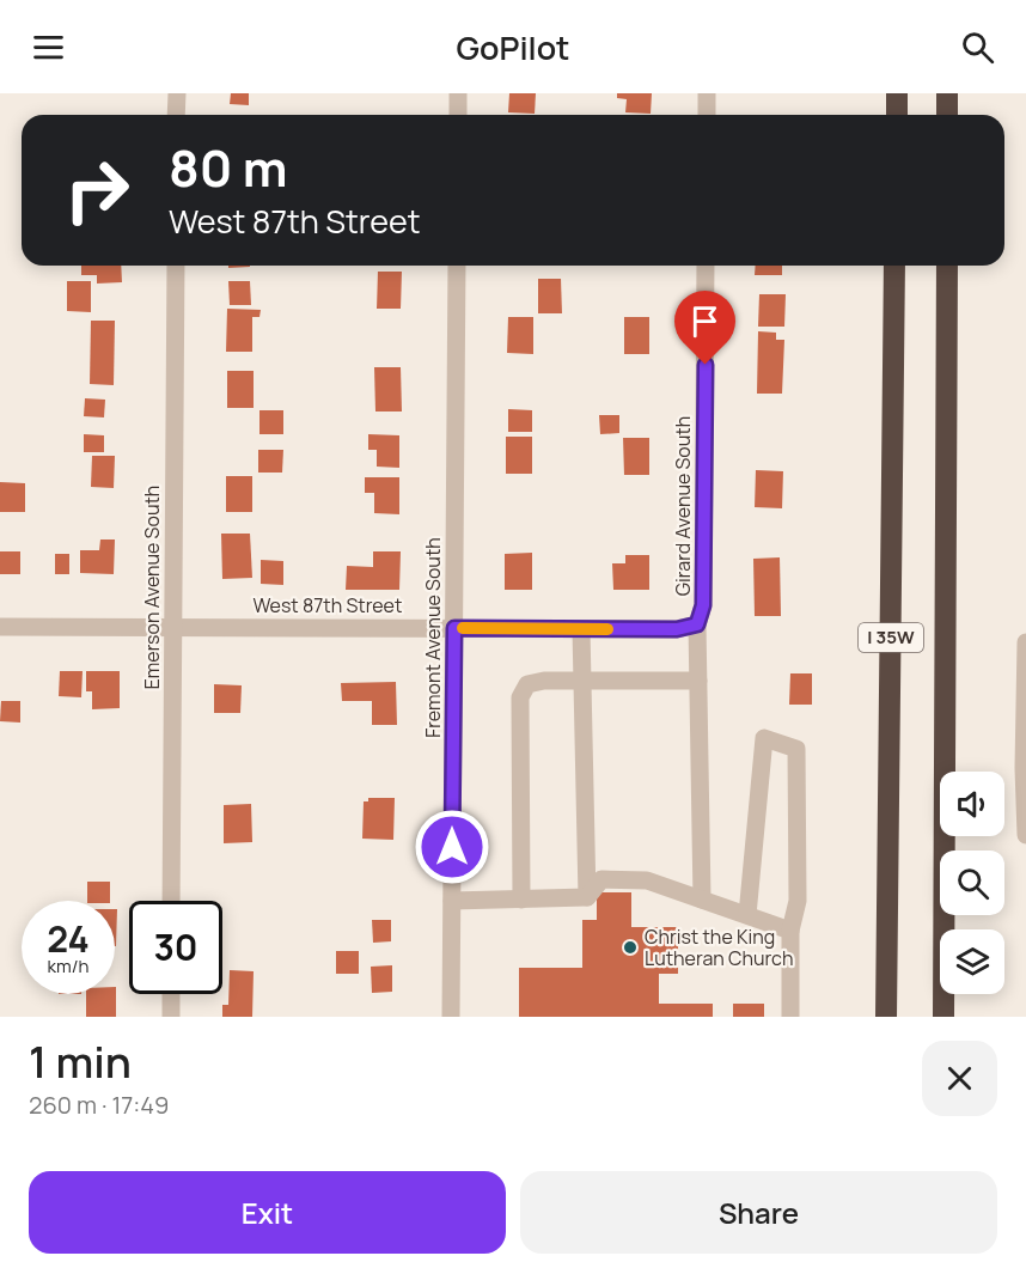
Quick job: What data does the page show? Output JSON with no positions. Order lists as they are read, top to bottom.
{
  "streets": {
    "highway": ["I 35W"],
    "street": [
      "Girard Avenue South",
      "Emerson Avenue South",
      "West 87th Street",
      "Fremont Avenue South"
    ]
  },
  "crossings": [
    ["Girard Avenue South", "West 87th Street"],
    ["Emerson Avenue South", "West 87th Street"],
    ["West 87th Street", "Fremont Avenue South"]
  ],
  "places": ["Christ the King Lutheran Church"],
  "page": {
    "header": "GoPilot",
    "turn": ["80 m", "West 87th Street"],
    "speed": "24 km/h",
    "limit": "30",
    "heading": ["1 min", "260 m · 17:49"],
    "buttons": ["Exit", "Share"]
  }
}
